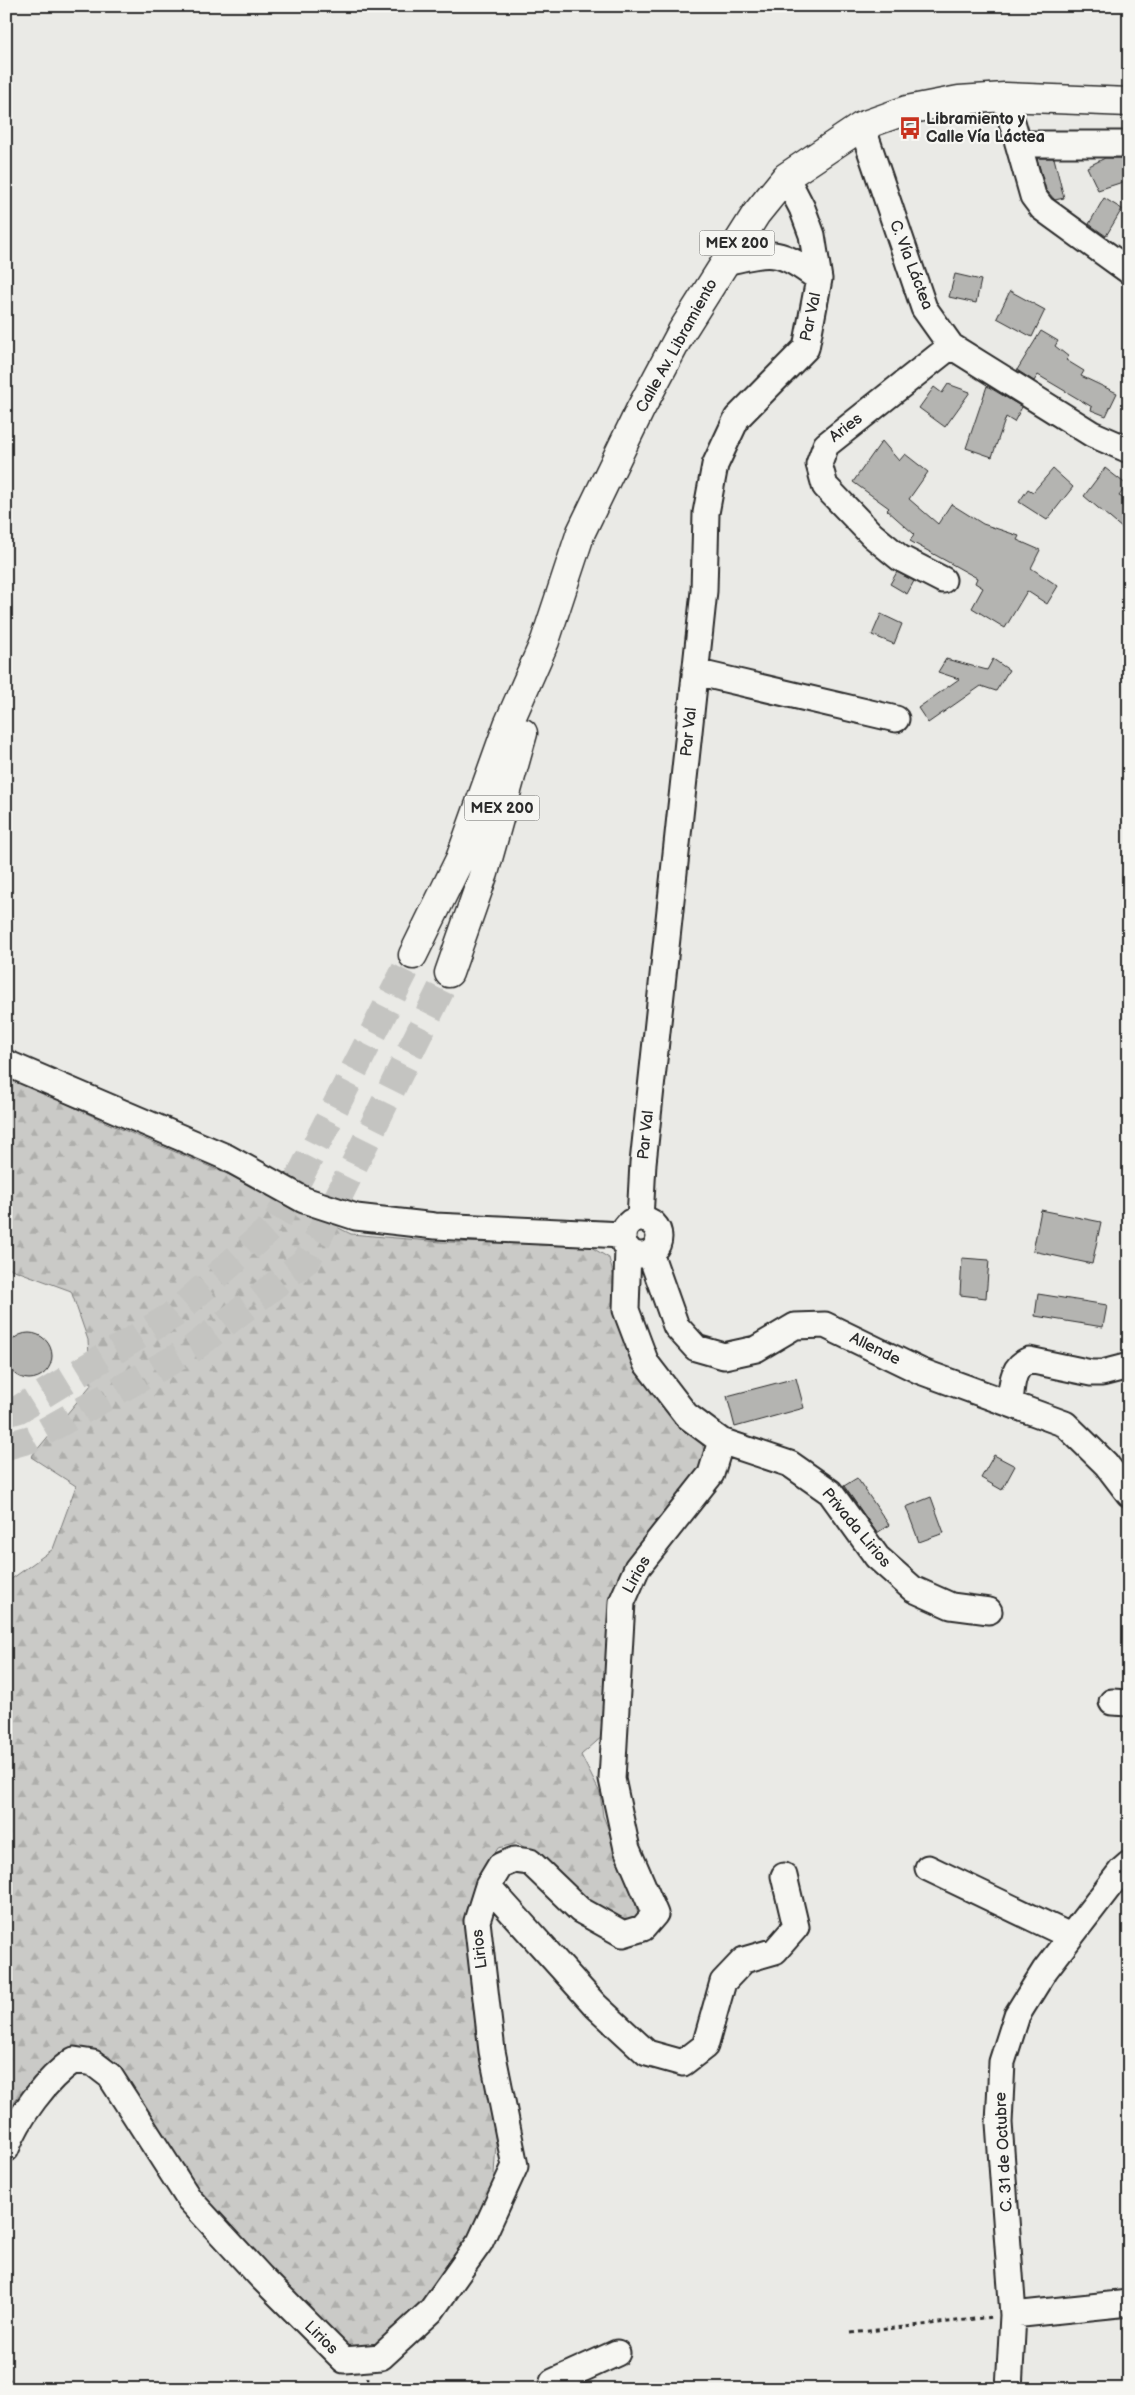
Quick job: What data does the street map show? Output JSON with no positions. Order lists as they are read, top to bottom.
{
  "streets": {
    "main road": ["MEX 200", "Calle Av. Libramiento"],
    "street": [
      "C. Vía Láctea",
      "Par Val",
      "Aries",
      "Allende",
      "Privada Lirios",
      "Lirios",
      "C. 31 de Octubre"
    ]
  },
  "crossings": [
    ["C. Vía Láctea", "Calle Av. Libramiento"],
    ["C. Vía Láctea", "Aries"],
    ["Par Val", "Calle Av. Libramiento"],
    ["Par Val", "Allende"],
    ["Privada Lirios", "Lirios"]
  ],
  "places": {
    "bus stop": ["Libramiento y Calle Vía Láctea"]
  }
}
